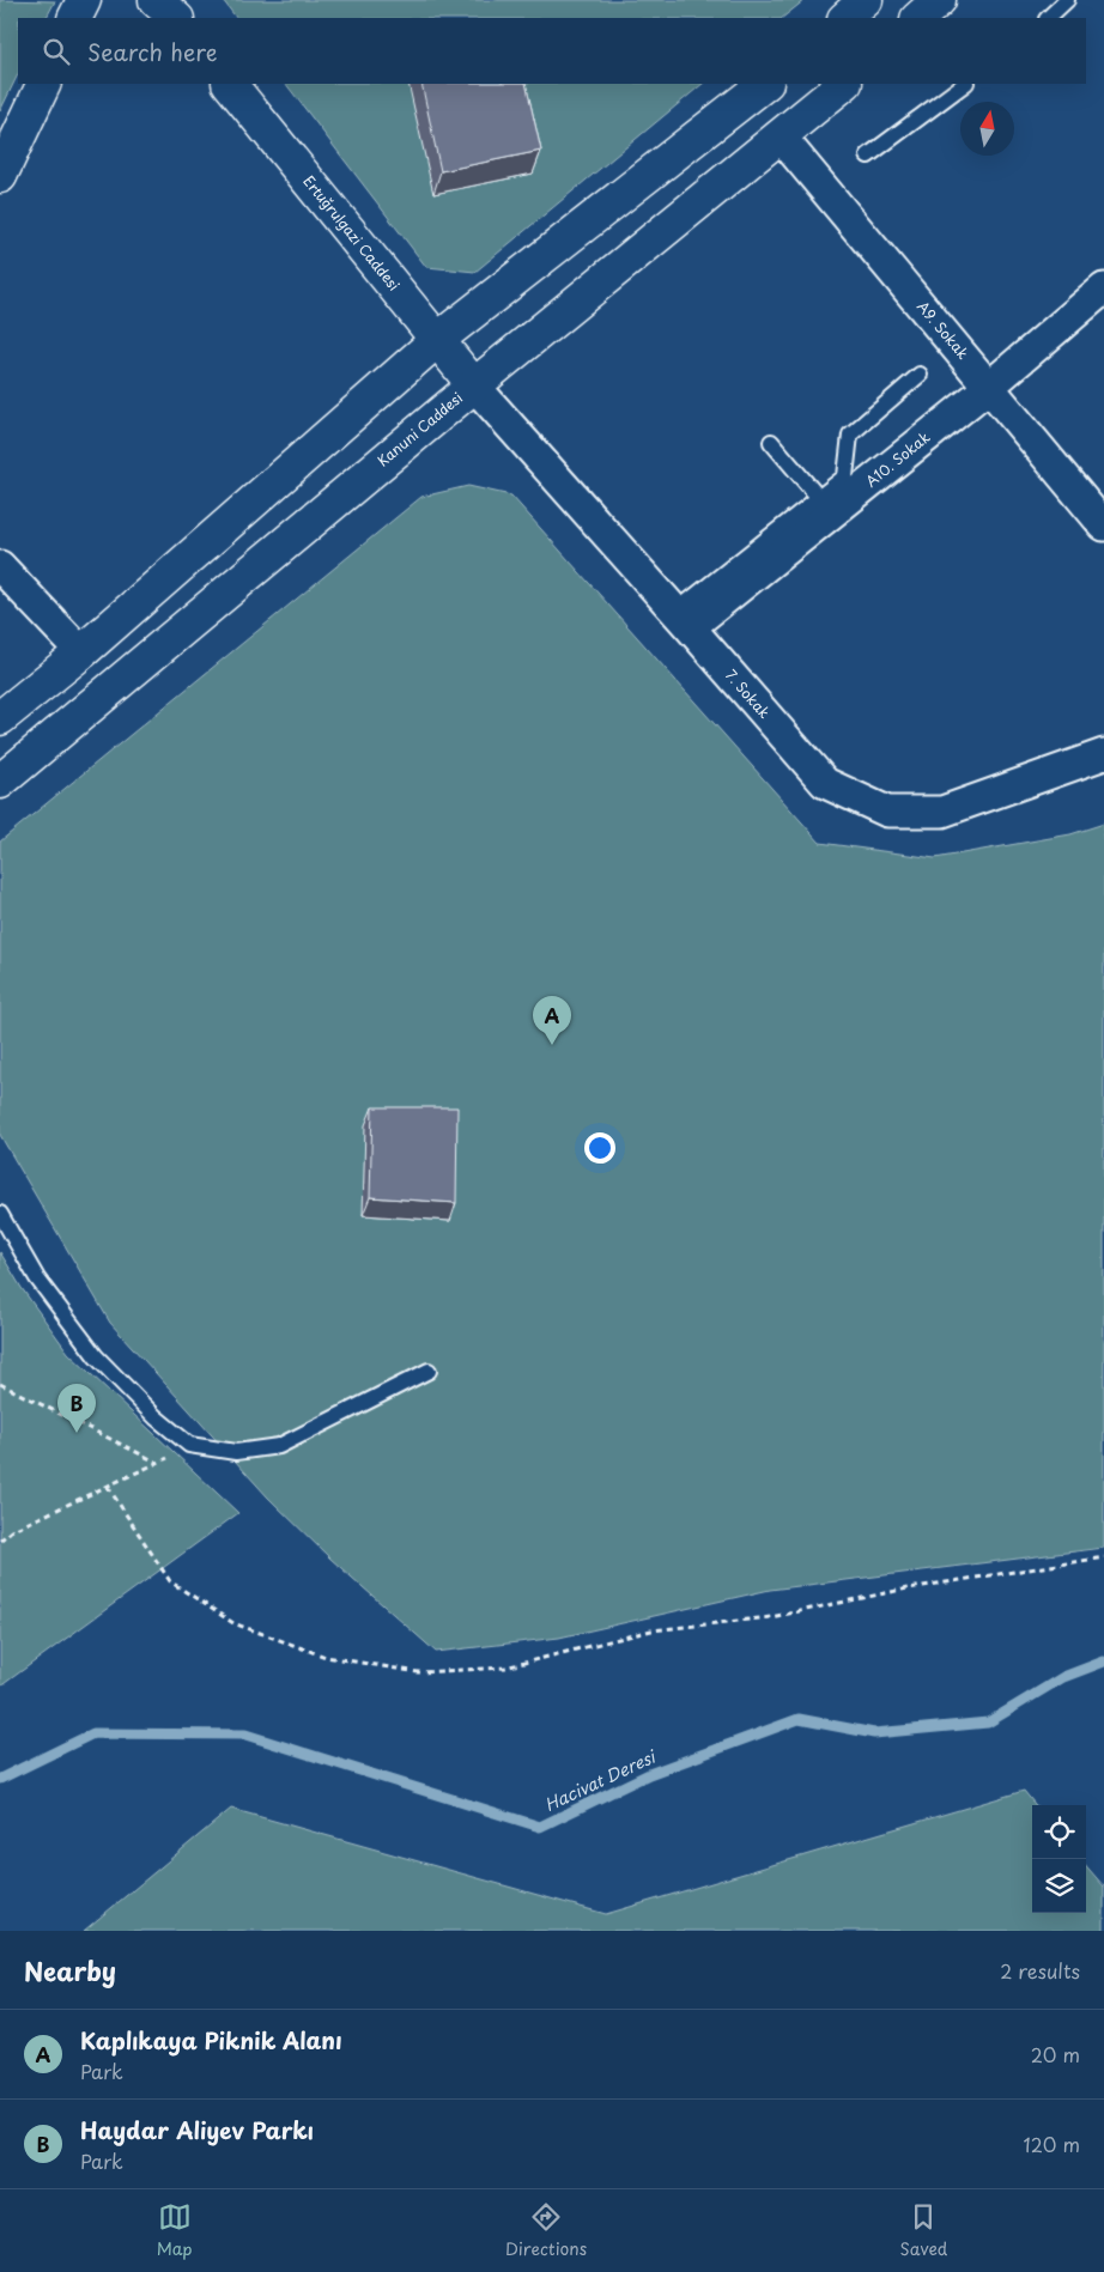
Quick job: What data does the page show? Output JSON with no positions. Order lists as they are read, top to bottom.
{
  "streets": {
    "main road": ["Ertuğrulgazi Caddesi", "Kanuni Caddesi"],
    "street": ["A9. Sokak", "A10. Sokak", "7. Sokak"]
  },
  "crossings": [
    ["Ertuğrulgazi Caddesi", "Kanuni Caddesi"],
    ["Ertuğrulgazi Caddesi", "7. Sokak"],
    ["A9. Sokak", "Kanuni Caddesi"],
    ["A9. Sokak", "A10. Sokak"],
    ["Kanuni Caddesi", "7. Sokak"],
    ["A10. Sokak", "7. Sokak"]
  ],
  "water": ["Hacivat Deresi"],
  "north": "top",
  "page": {
    "search": "Search here",
    "pins": ["A", "B"],
    "heading": ["Nearby", "2 results"],
    "list": [
      {
        "mark": "A",
        "name": "Kaplıkaya Piknik Alanı",
        "note": "Park",
        "value": "20 m"
      },
      {
        "mark": "B",
        "name": "Haydar Aliyev Parkı",
        "note": "Park",
        "value": "120 m"
      }
    ],
    "nav": ["Map", "Directions", "Saved"]
  }
}
